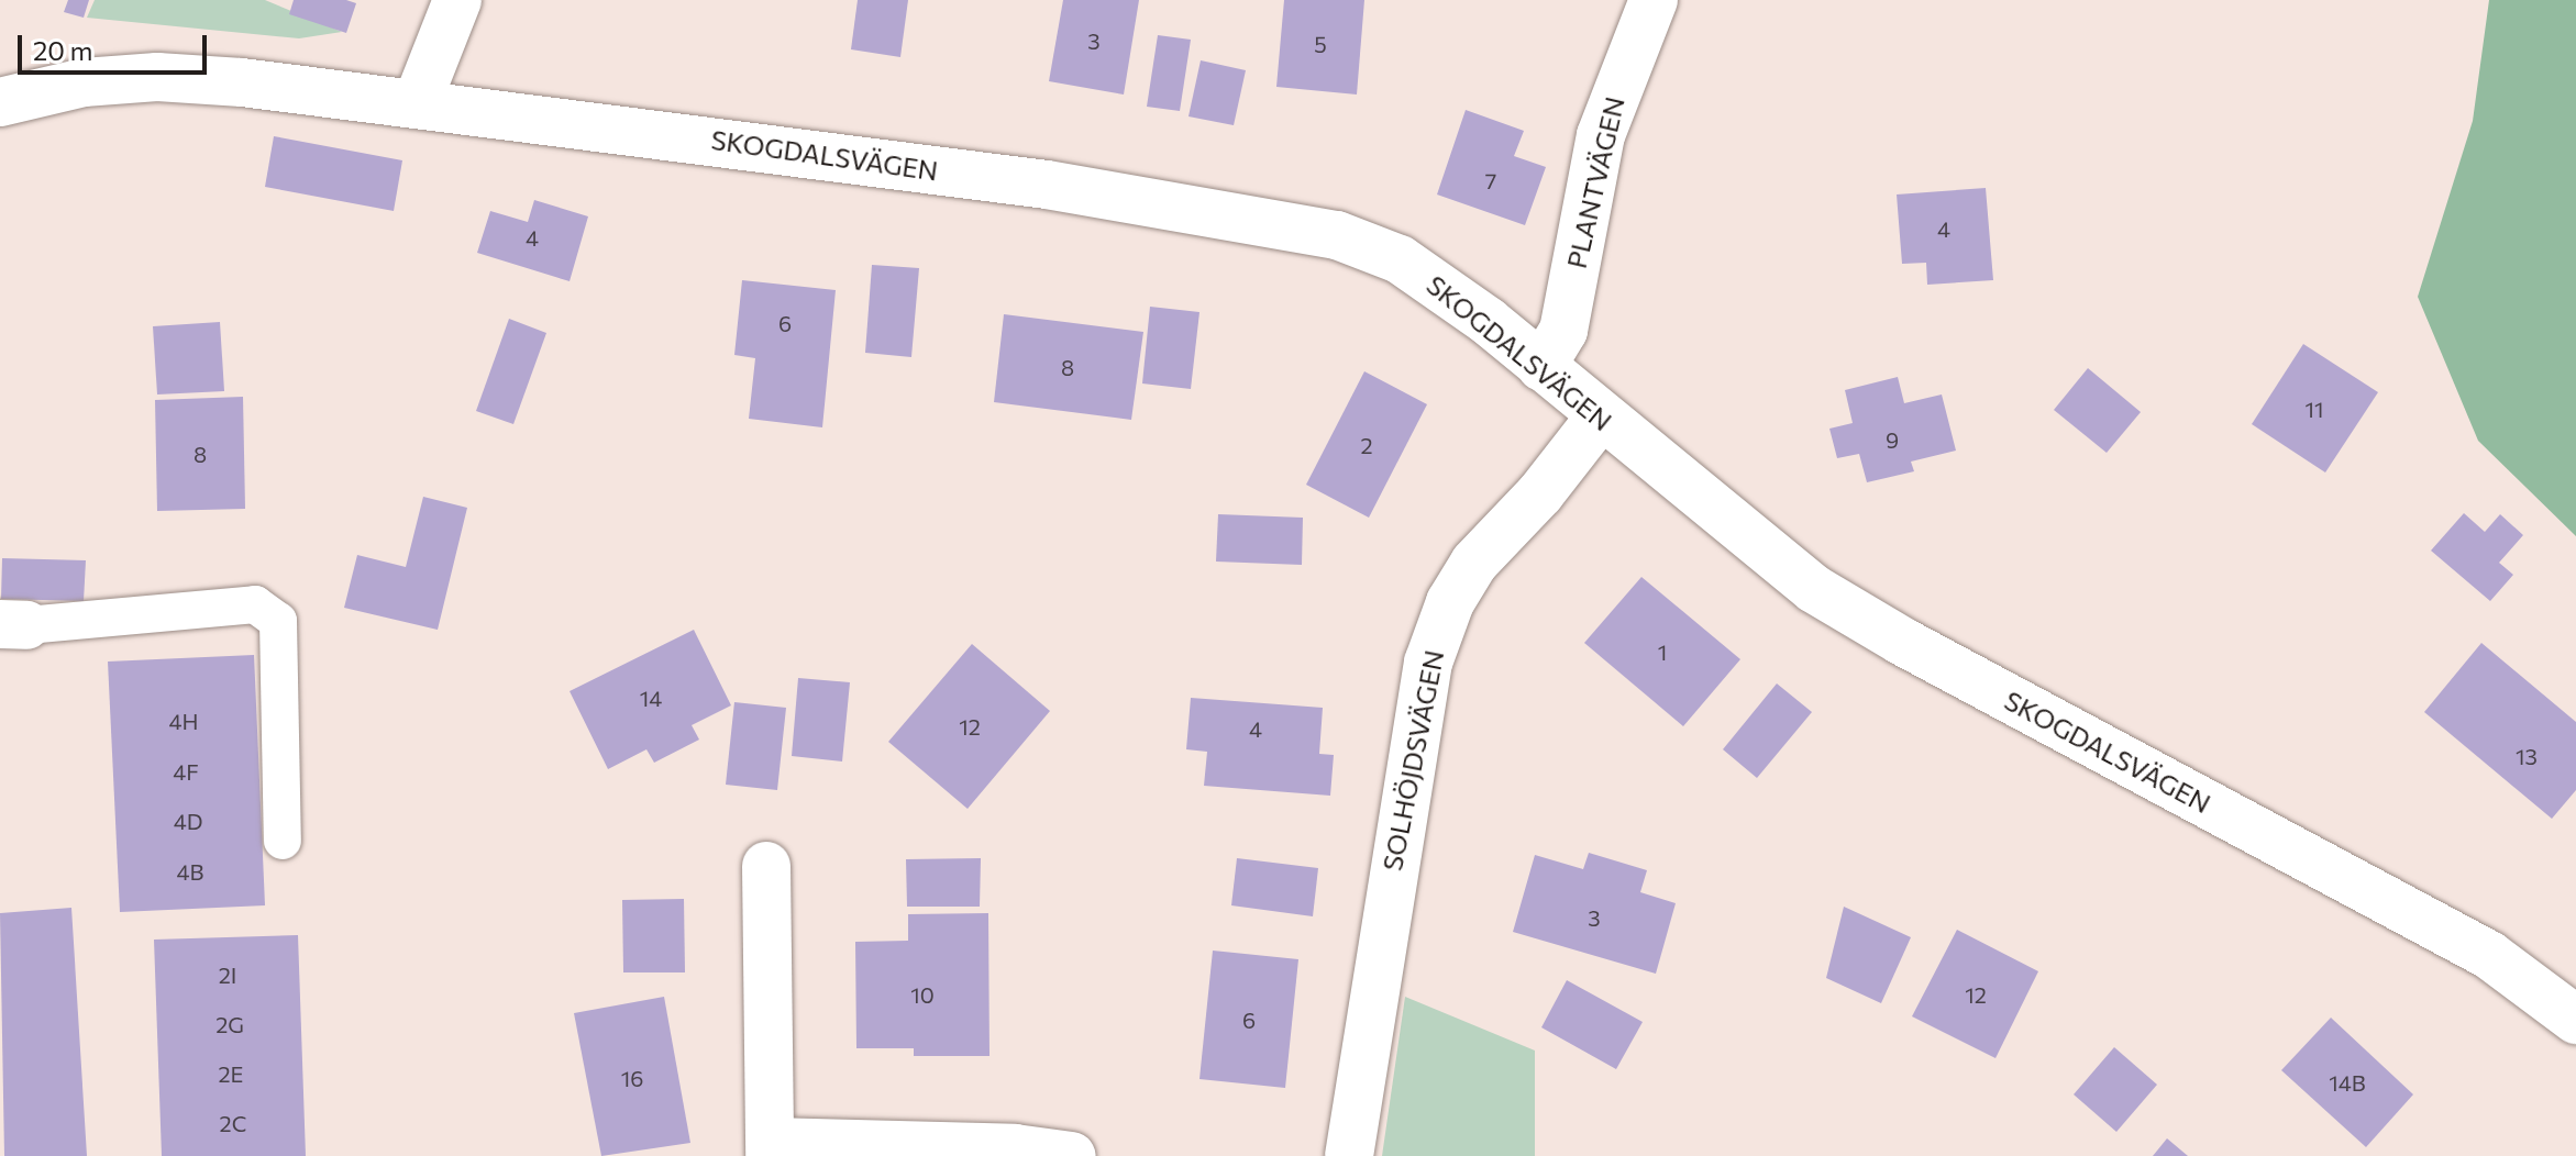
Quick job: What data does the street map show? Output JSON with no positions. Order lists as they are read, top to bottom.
{
  "streets": {
    "street": ["SKOGDALSVÄGEN", "PLANTVÄGEN", "SOLHÖJDSVÄGEN"]
  },
  "crossings": [
    ["SKOGDALSVÄGEN", "PLANTVÄGEN"],
    ["SKOGDALSVÄGEN", "SOLHÖJDSVÄGEN"]
  ],
  "house_numbers": [
    "3",
    "5",
    "7",
    "4",
    "4",
    "6",
    "8",
    "11",
    "9",
    "2",
    "8",
    "1",
    "14",
    "4H",
    "12",
    "4",
    "13",
    "4F",
    "4D",
    "4B",
    "3",
    "2I",
    "10",
    "12",
    "6",
    "2G",
    "2E",
    "16",
    "14B",
    "2C"
  ],
  "scale_bar": "20 m"
}
